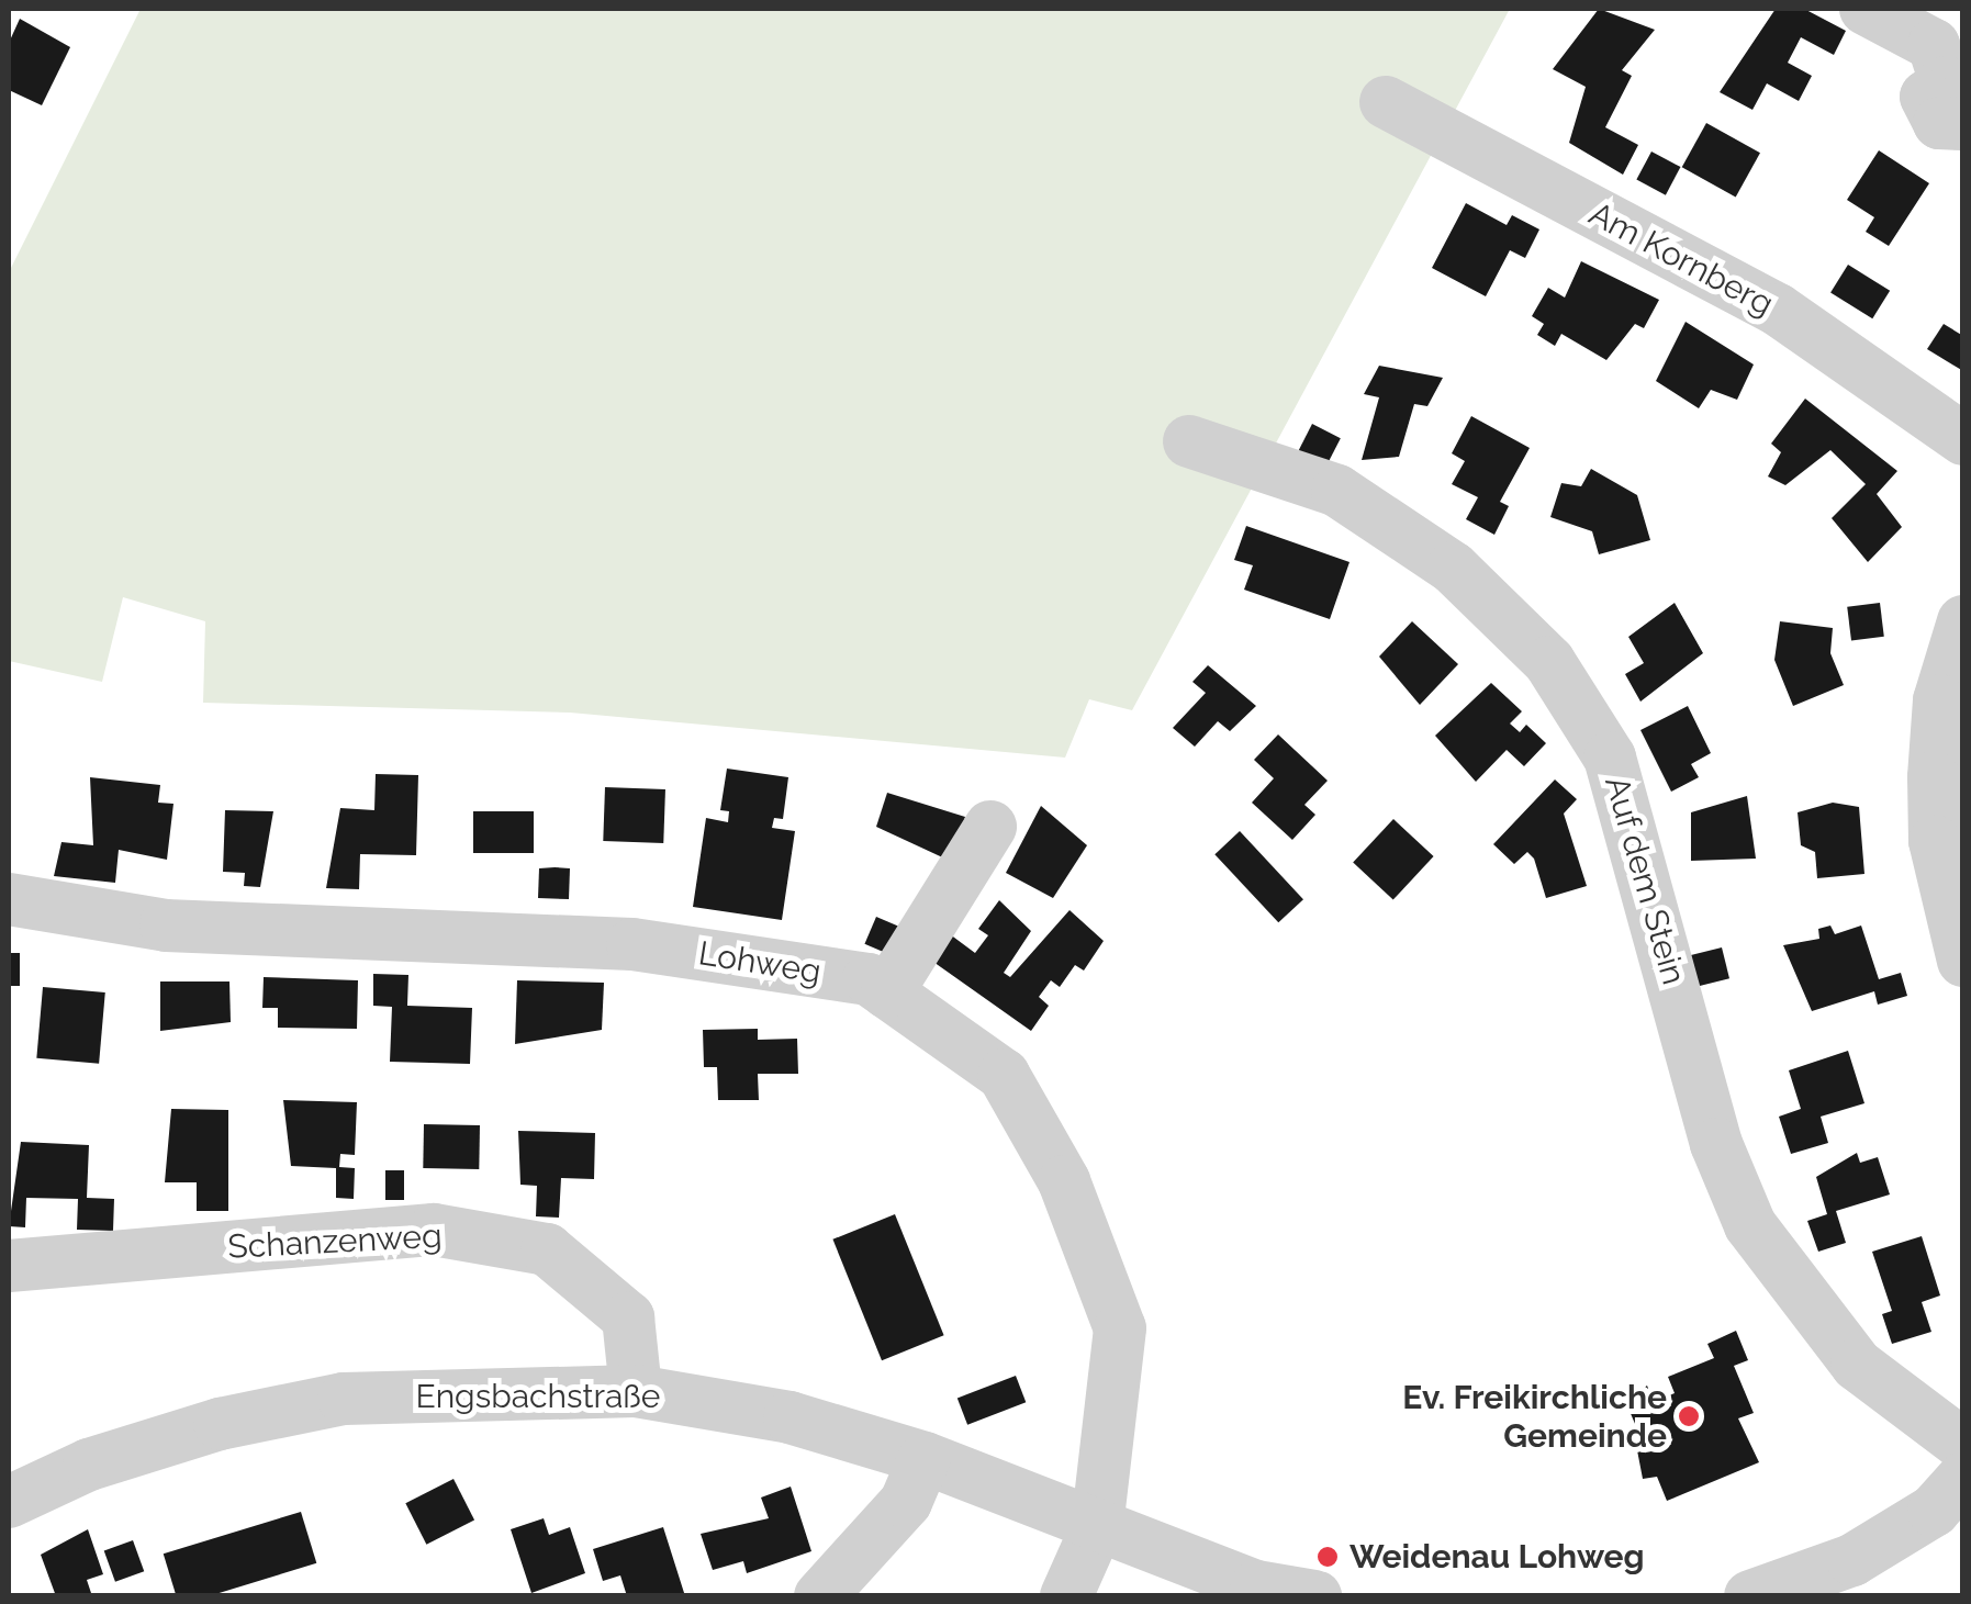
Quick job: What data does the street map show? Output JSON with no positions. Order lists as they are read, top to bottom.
{
  "streets": {
    "street": [
      "Am Kornberg",
      "Auf dem Stein",
      "Lohweg",
      "Schanzenweg",
      "Engsbachstraße"
    ]
  },
  "crossings": [
    ["Lohweg", "Engsbachstraße"],
    ["Schanzenweg", "Engsbachstraße"]
  ],
  "places": ["Ev. Freikirchliche Gemeinde", "Weidenau Lohweg"]
}
